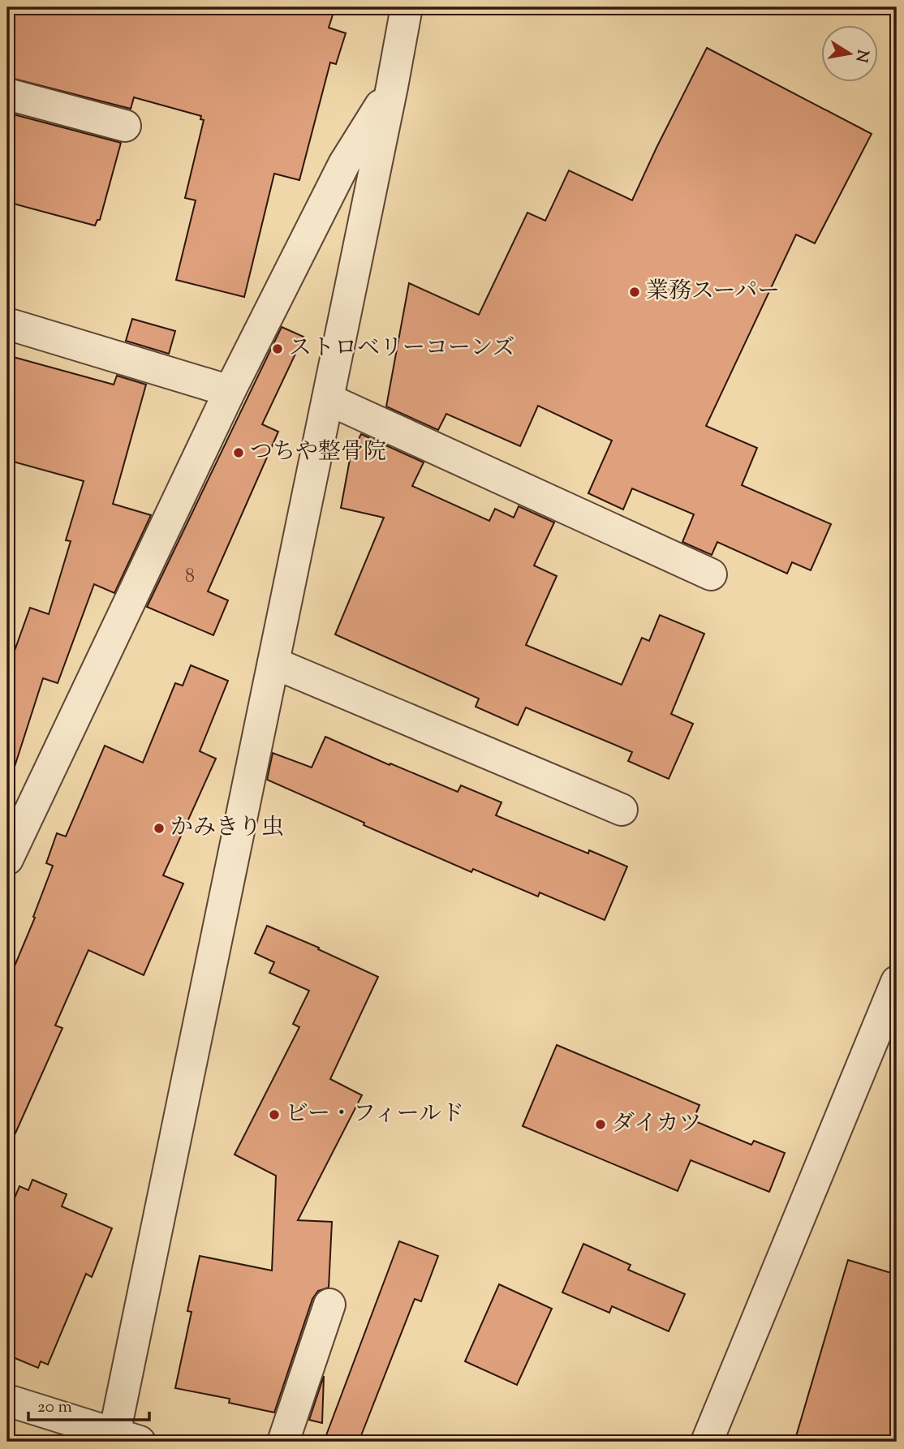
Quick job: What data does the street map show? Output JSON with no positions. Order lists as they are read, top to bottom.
{
  "places": [
    "業務スーパー",
    "ストロベリーコーンズ",
    "つちや整骨院",
    "かみきり虫",
    "ビー・フィールド",
    "ダイカツ"
  ],
  "house_numbers": ["8"],
  "scale_bar": "20 m",
  "north": "right"
}
